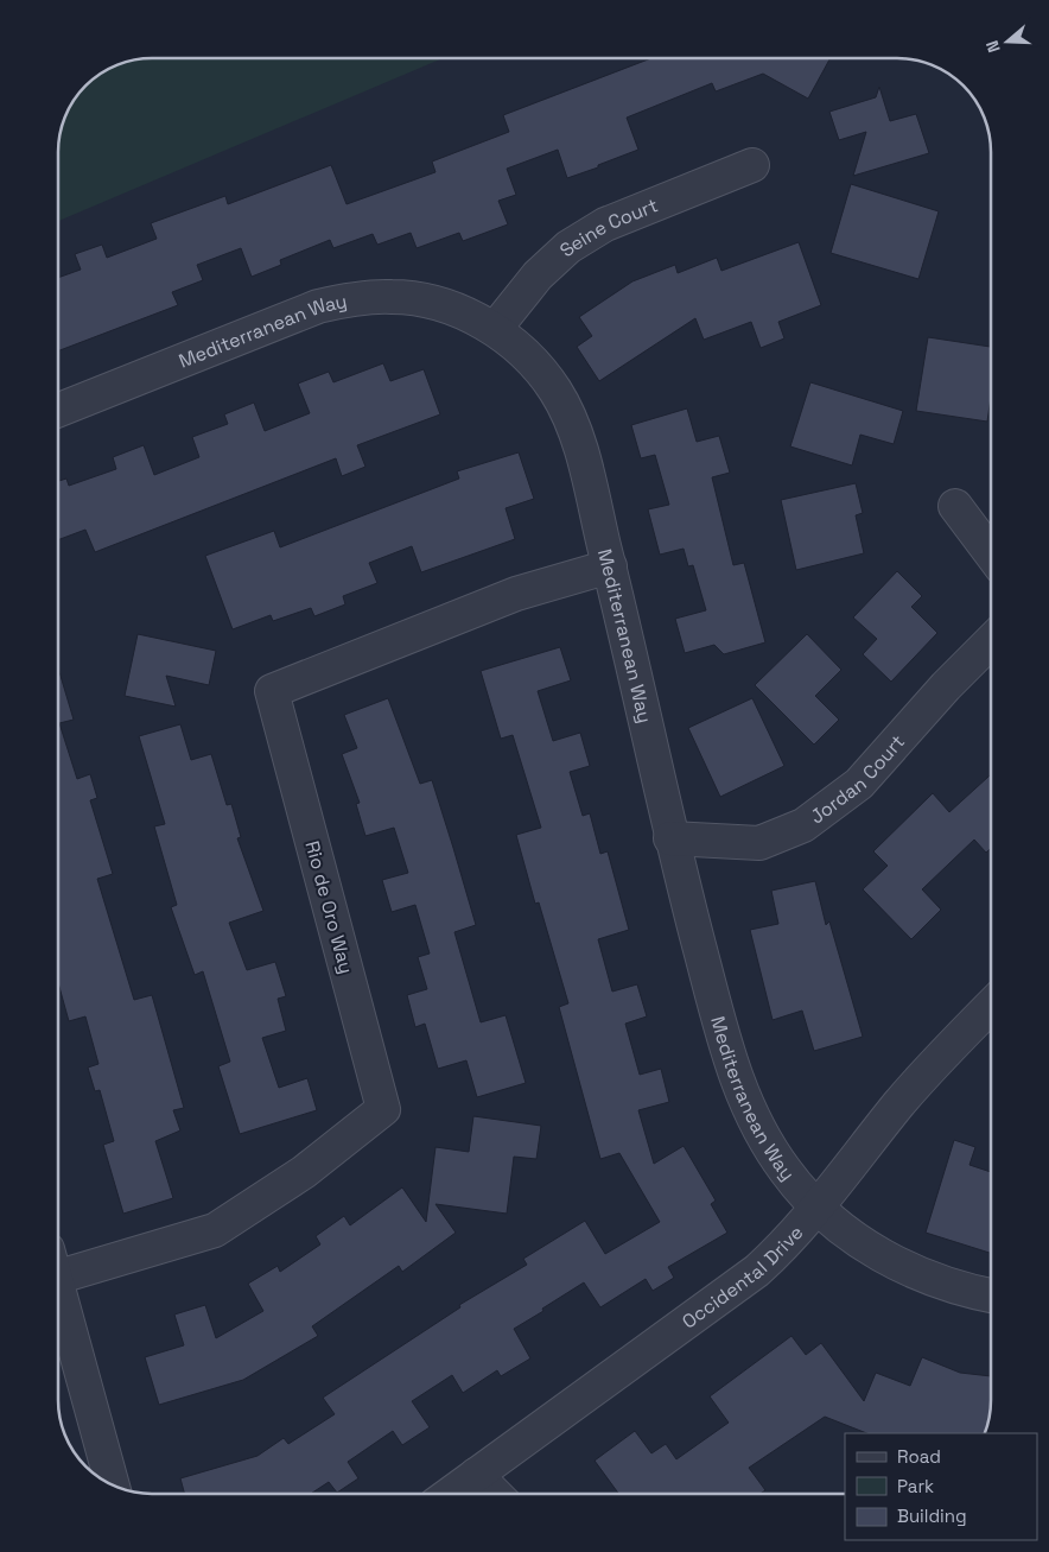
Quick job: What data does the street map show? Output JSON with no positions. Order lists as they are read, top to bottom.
{
  "streets": {
    "street": [
      "Seine Court",
      "Mediterranean Way",
      "Jordan Court",
      "Rio de Oro Way",
      "Occidental Drive"
    ]
  },
  "crossings": [
    ["Seine Court", "Mediterranean Way"],
    ["Mediterranean Way", "Jordan Court"],
    ["Mediterranean Way", "Rio de Oro Way"],
    ["Mediterranean Way", "Occidental Drive"]
  ],
  "legend": ["Road", "Park", "Building"],
  "north": "left"
}
